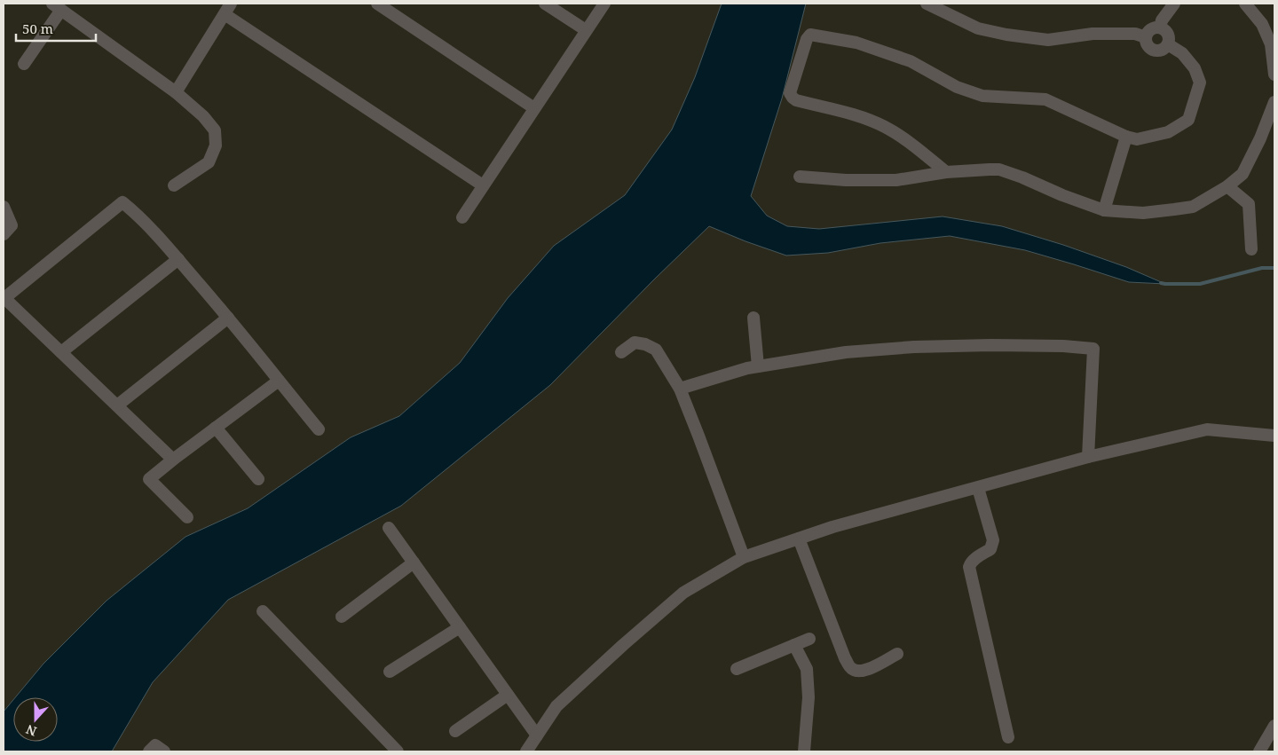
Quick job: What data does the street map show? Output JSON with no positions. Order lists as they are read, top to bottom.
{
  "scale_bar": "50 m",
  "north": "bottom"
}
